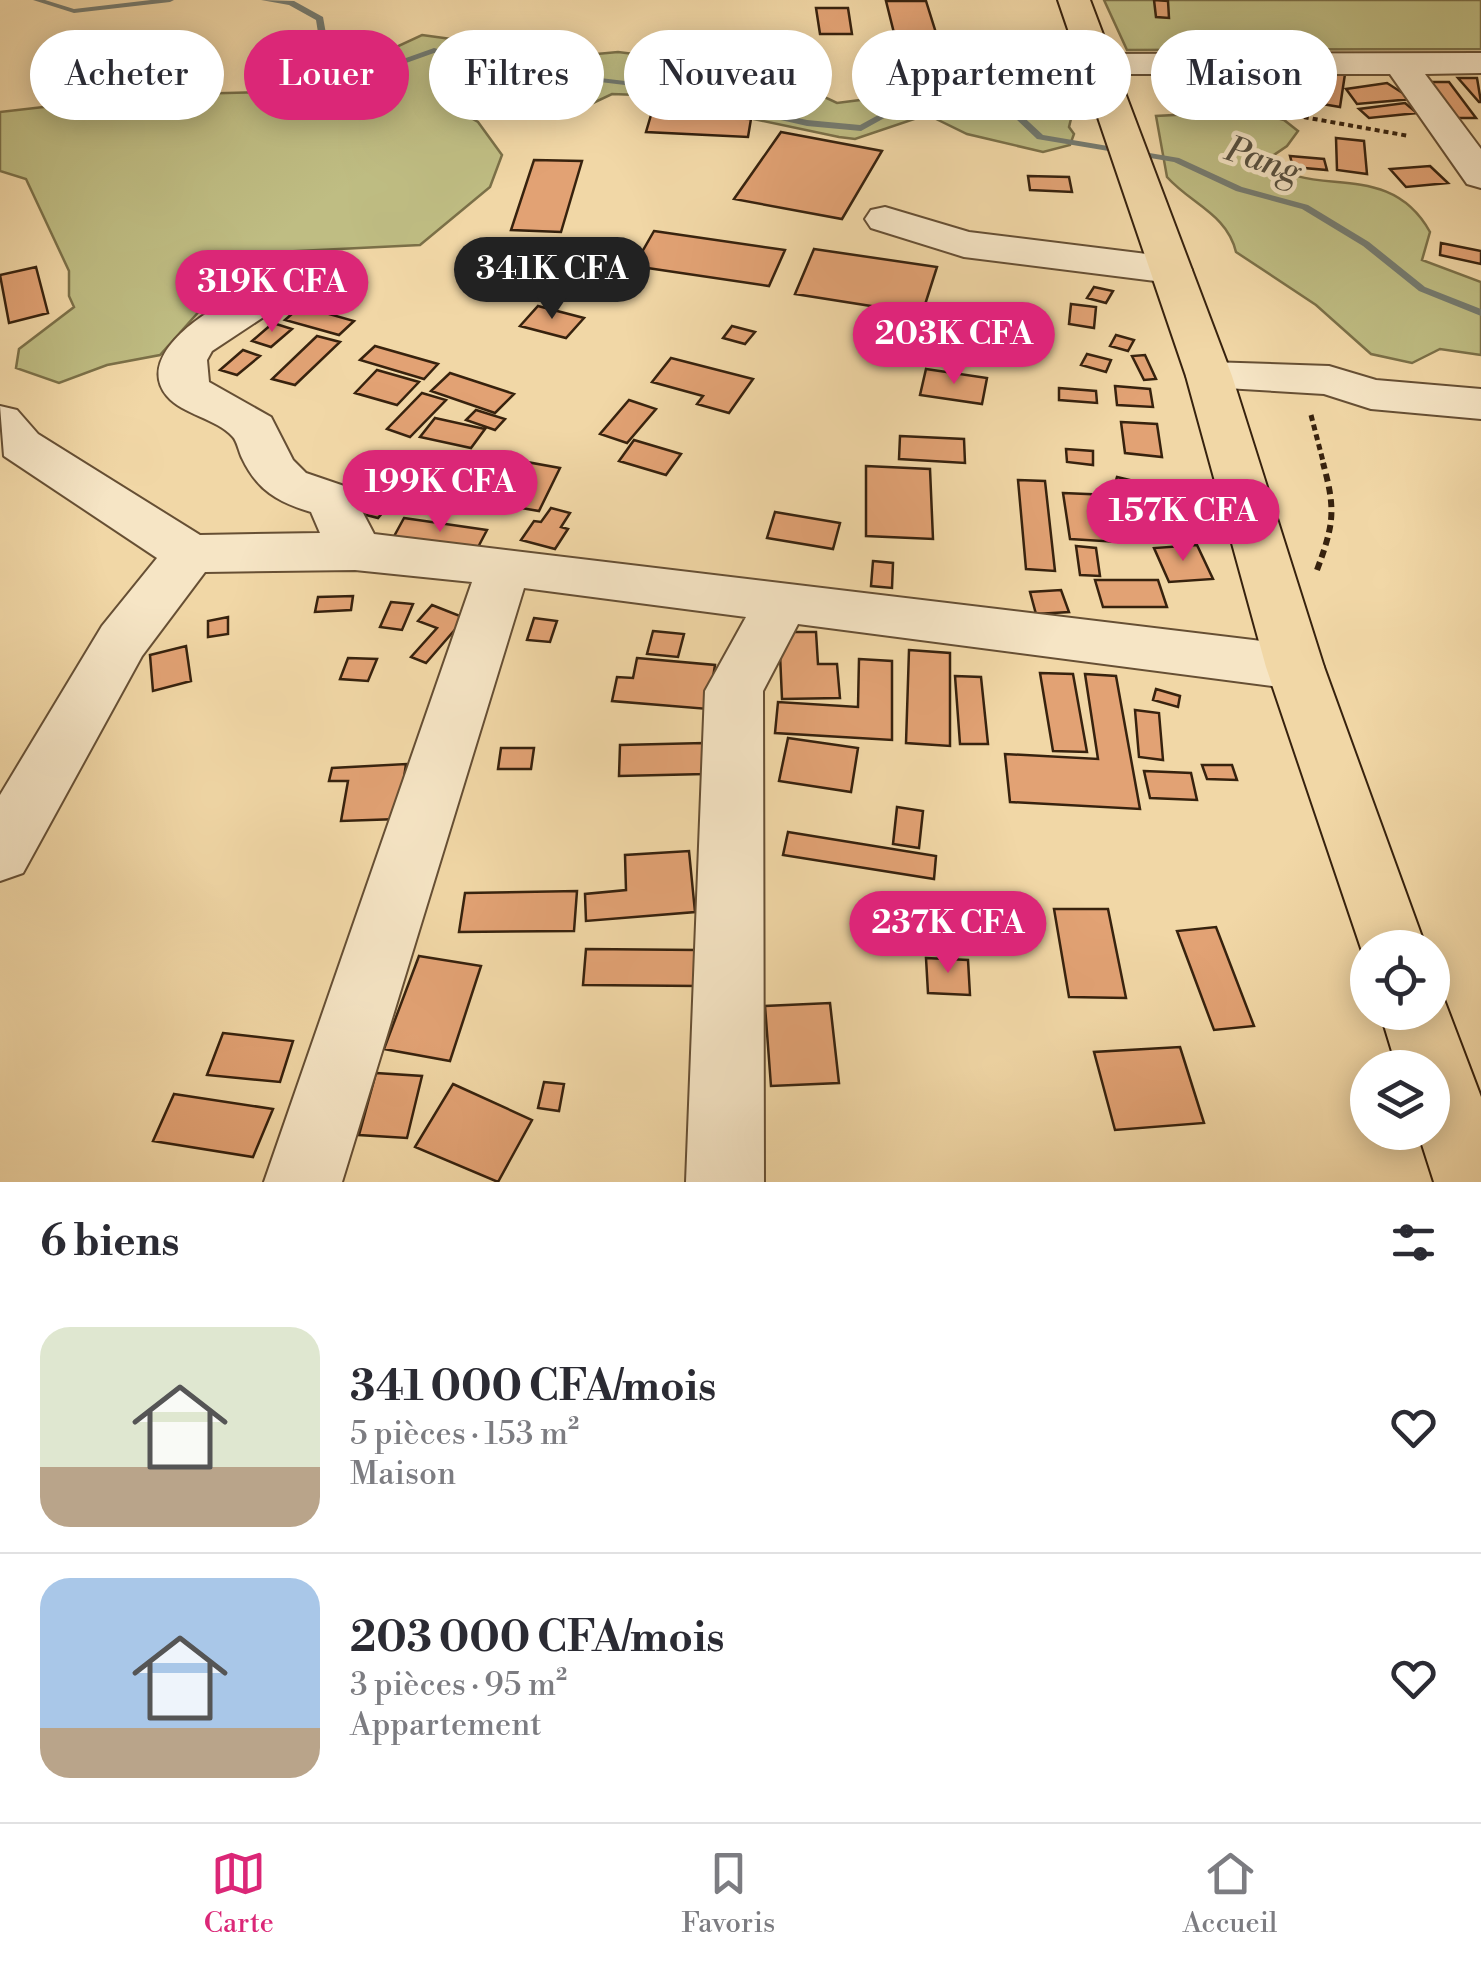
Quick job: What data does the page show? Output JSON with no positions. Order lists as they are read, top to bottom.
{
  "water": ["Pang"],
  "page": {
    "chip": [
      "Acheter",
      "Louer",
      "Filtres",
      "Nouveau",
      "Appartement",
      "Maison"
    ],
    "price": [
      "341K CFA",
      "319K CFA",
      "203K CFA",
      "199K CFA",
      "157K CFA",
      "237K CFA"
    ],
    "heading": "6 biens",
    "list": [
      {
        "name": "341 000 CFA/mois",
        "note": "5 pièces · 153 m² · Maison"
      },
      {
        "name": "203 000 CFA/mois",
        "note": "3 pièces · 95 m² · Appartement"
      }
    ],
    "tabs": ["Carte", "Favoris", "Accueil"]
  }
}
